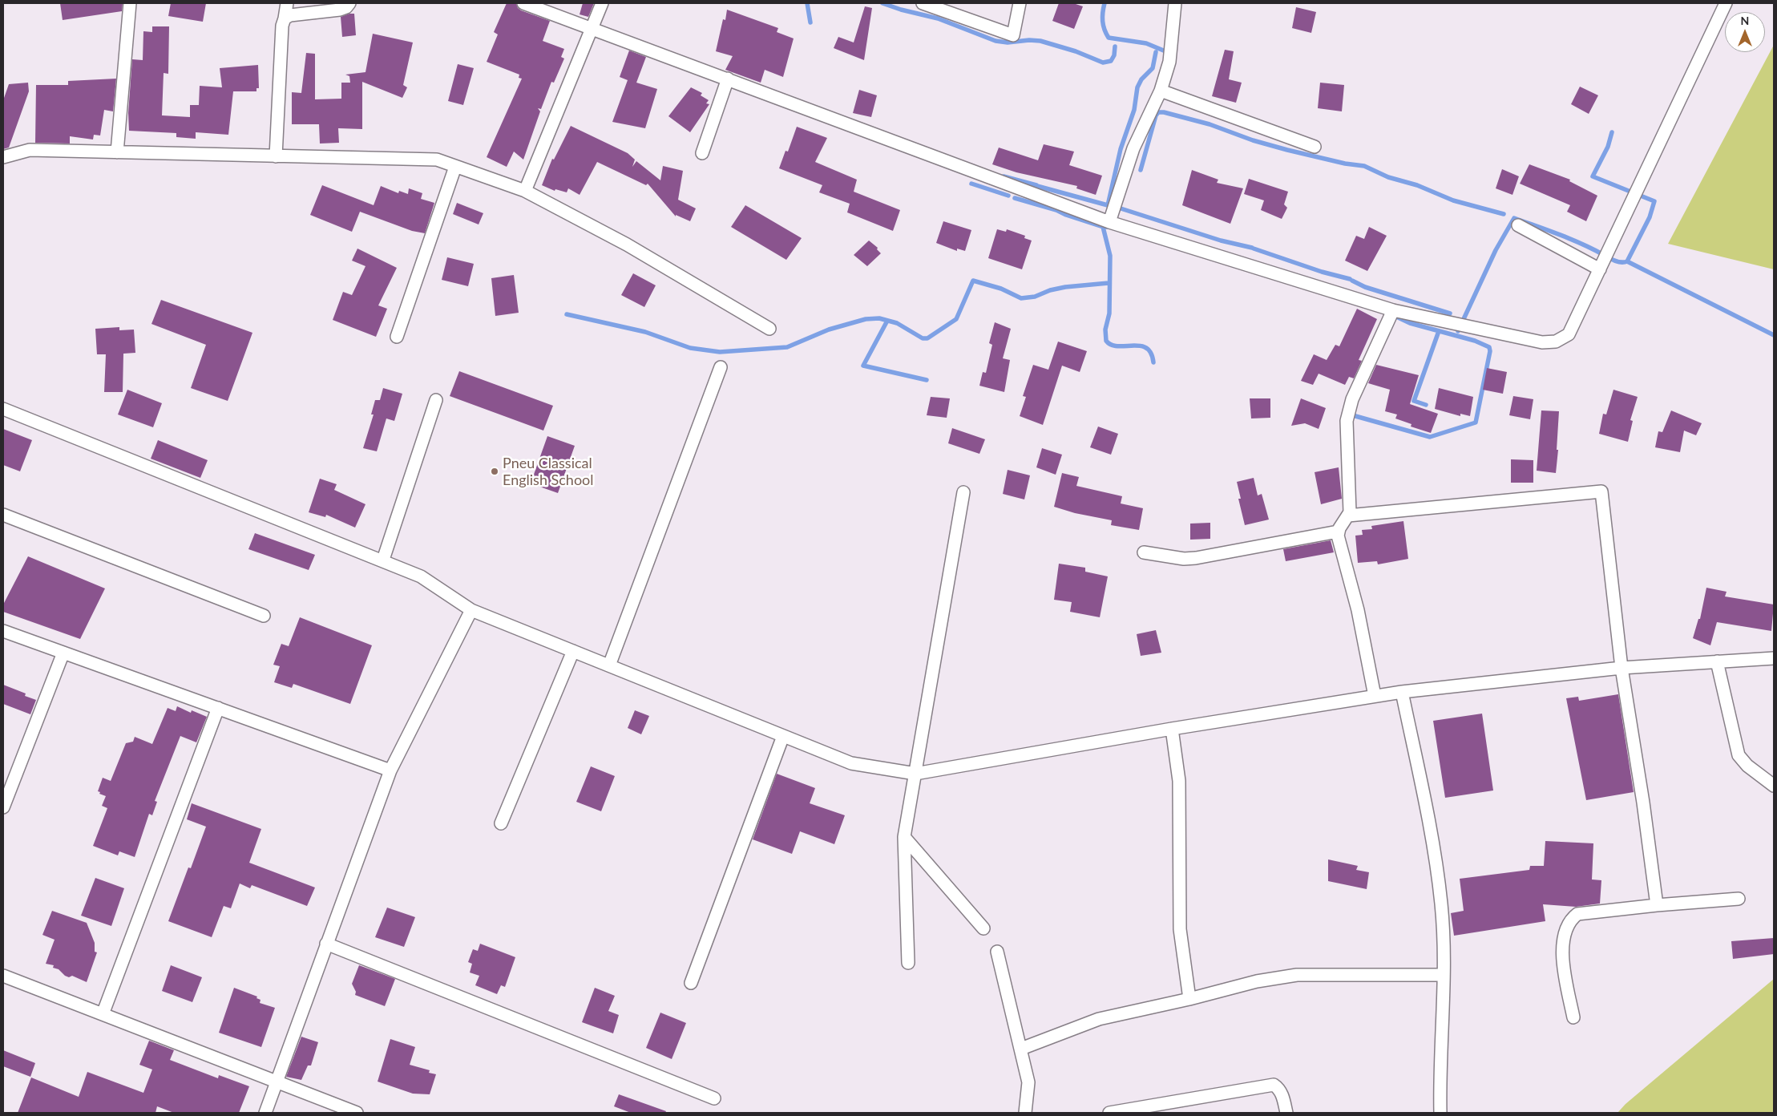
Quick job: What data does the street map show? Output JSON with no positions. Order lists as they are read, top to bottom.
{
  "places": ["Pneu Classical English School"],
  "north": "top"
}
